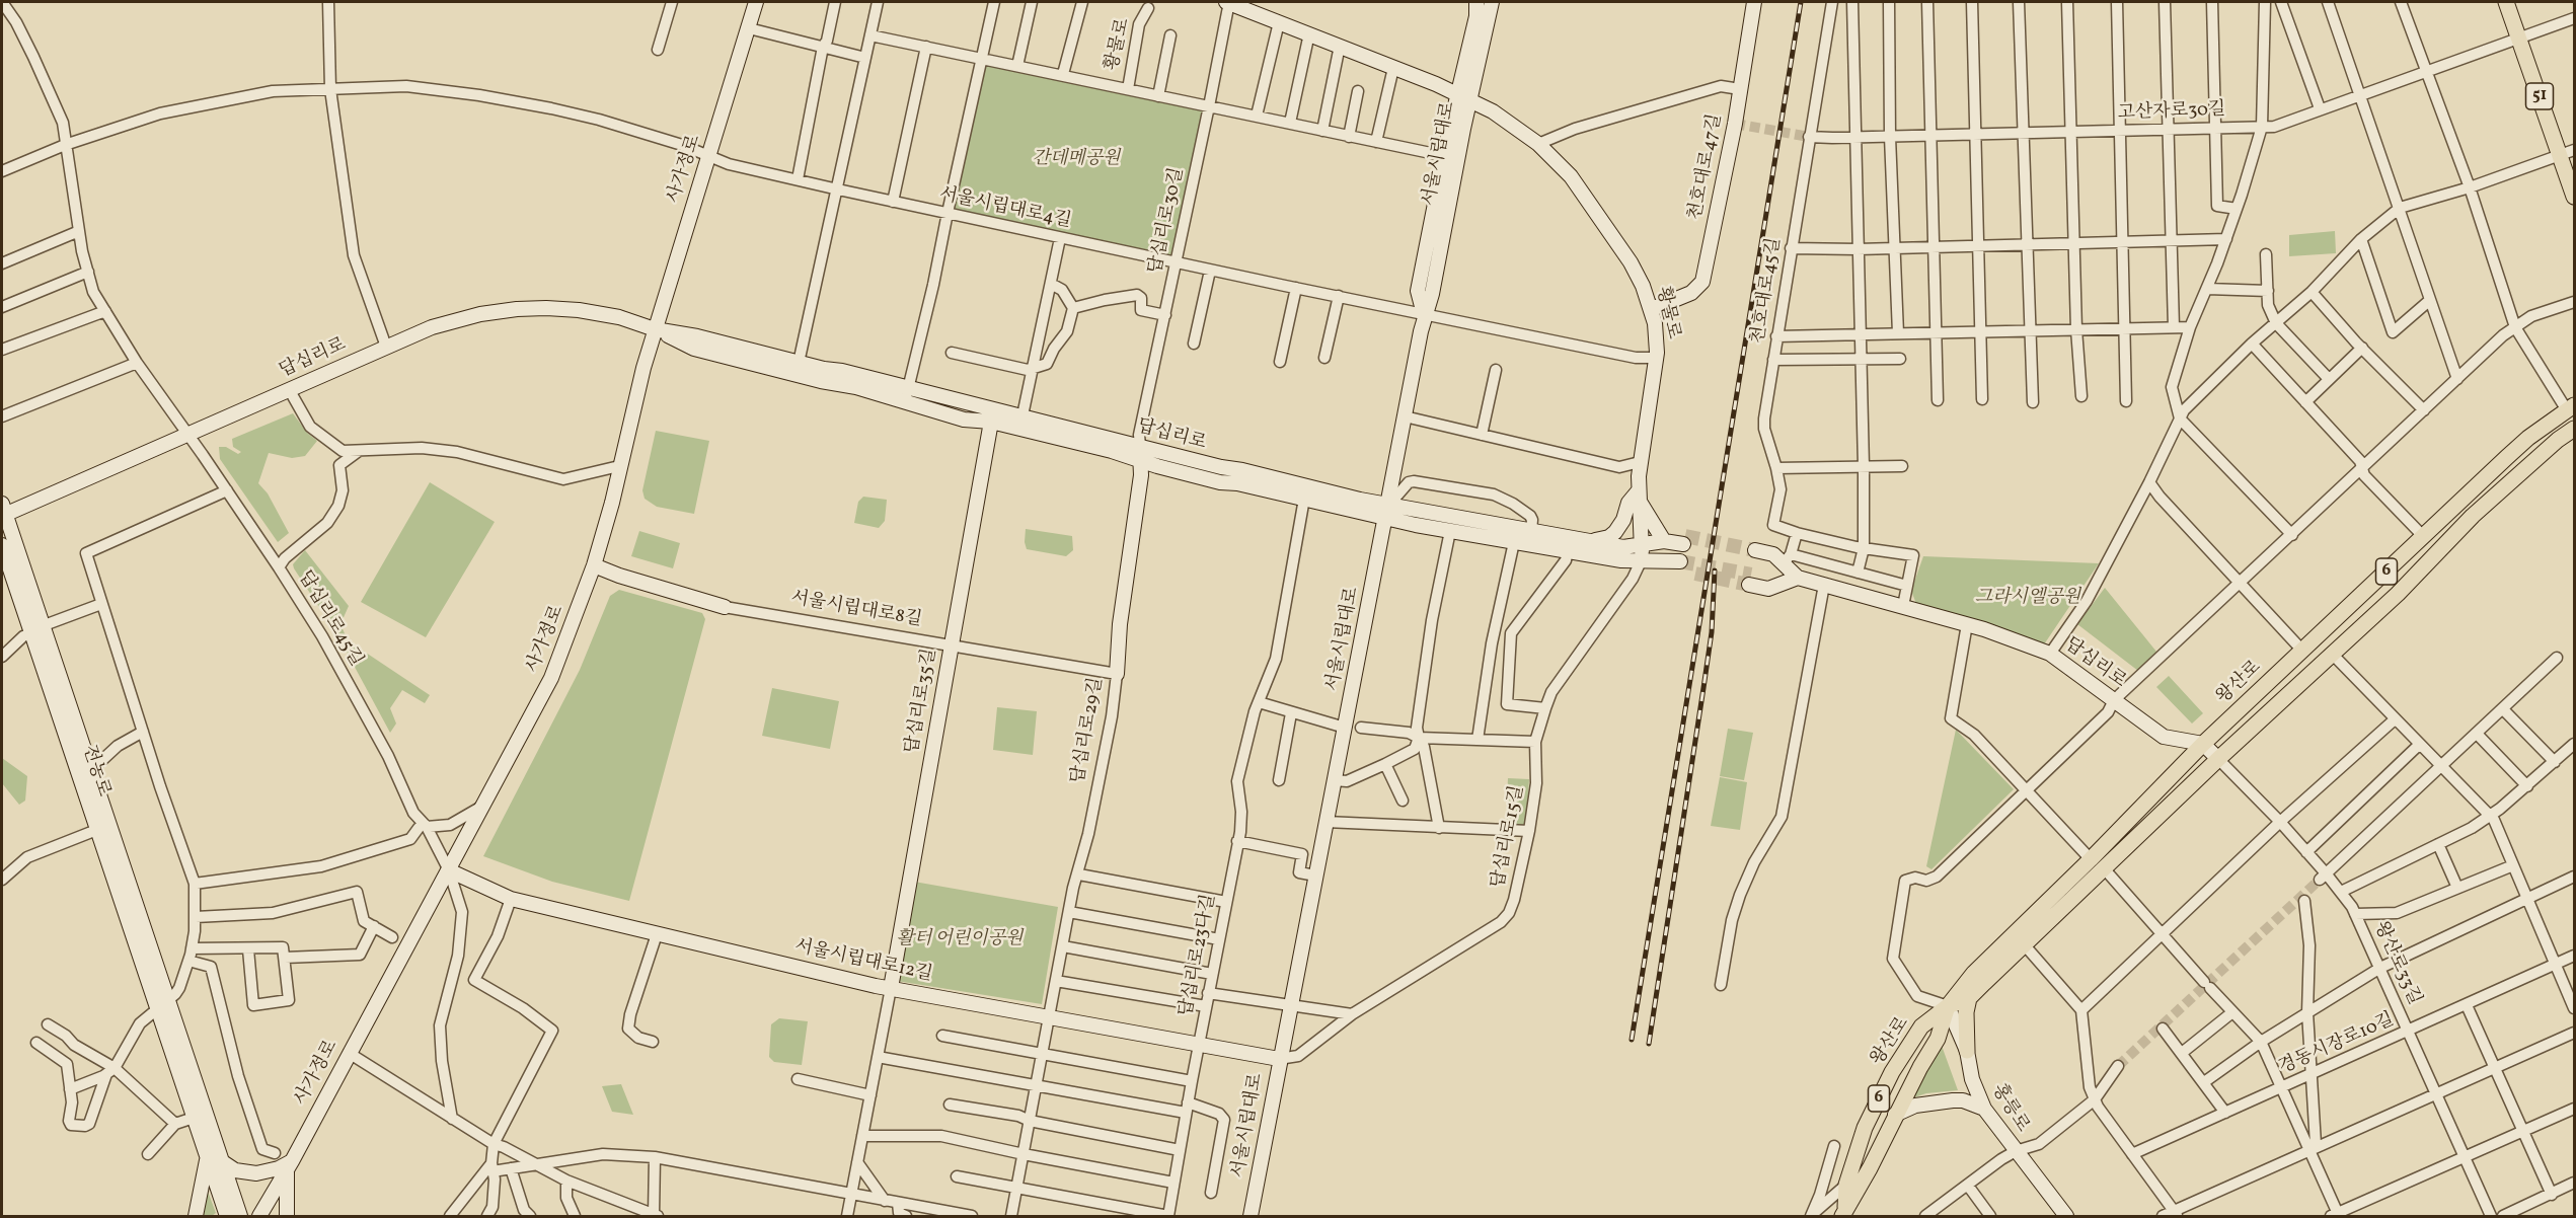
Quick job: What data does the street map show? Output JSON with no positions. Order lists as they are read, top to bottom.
{
  "streets": {
    "main road": [
      "황물로",
      "51",
      "서울시립대로",
      "천호대로47길",
      "사가정로",
      "답십리로",
      "6",
      "서울시립대로8길",
      "왕산로",
      "답십리로35길",
      "답십리로29길",
      "전농로",
      "서울시립대로12길",
      "홍릉로"
    ],
    "street": [
      "고산자로30길",
      "서울시립대로4길",
      "답십리로30길",
      "천호대로45길",
      "답십리로45길",
      "답십리로15길",
      "답십리로23다길",
      "왕산로33길",
      "경동시장로10길"
    ]
  },
  "crossings": [
    ["황물로", "서울시립대로"],
    ["황물로", "천호대로47길"],
    ["황물로", "서울시립대로4길"],
    ["황물로", "답십리로30길"],
    ["황물로", "답십리로"],
    ["황물로", "답십리로15길"],
    ["51", "고산자로30길"],
    ["고산자로30길", "천호대로45길"],
    ["서울시립대로", "서울시립대로4길"],
    ["서울시립대로", "답십리로"],
    ["서울시립대로", "답십리로15길"],
    ["서울시립대로", "답십리로23다길"],
    ["서울시립대로", "서울시립대로12길"],
    ["사가정로", "서울시립대로4길"],
    ["사가정로", "답십리로"],
    ["사가정로", "서울시립대로8길"],
    ["사가정로", "답십리로45길"],
    ["사가정로", "서울시립대로12길"],
    ["서울시립대로4길", "답십리로30길"],
    ["서울시립대로4길", "답십리로45길"],
    ["답십리로30길", "답십리로"],
    ["답십리로30길", "답십리로29길"],
    ["답십리로", "답십리로45길"],
    ["답십리로", "왕산로"],
    ["답십리로", "답십리로35길"],
    ["답십리로", "답십리로29길"],
    ["답십리로", "전농로"],
    ["답십리로", "답십리로15길"],
    ["답십리로", "답십리로23다길"],
    ["서울시립대로8길", "답십리로35길"],
    ["서울시립대로8길", "답십리로29길"],
    ["답십리로45길", "서울시립대로12길"],
    ["왕산로", "왕산로33길"],
    ["왕산로", "홍릉로"],
    ["답십리로35길", "서울시립대로12길"],
    ["답십리로29길", "서울시립대로12길"],
    ["답십리로15길", "서울시립대로12길"],
    ["답십리로23다길", "서울시립대로12길"],
    ["왕산로33길", "경동시장로10길"]
  ],
  "parks": ["간데메공원", "그라시엘공원", "활터 어린이공원"]
}
